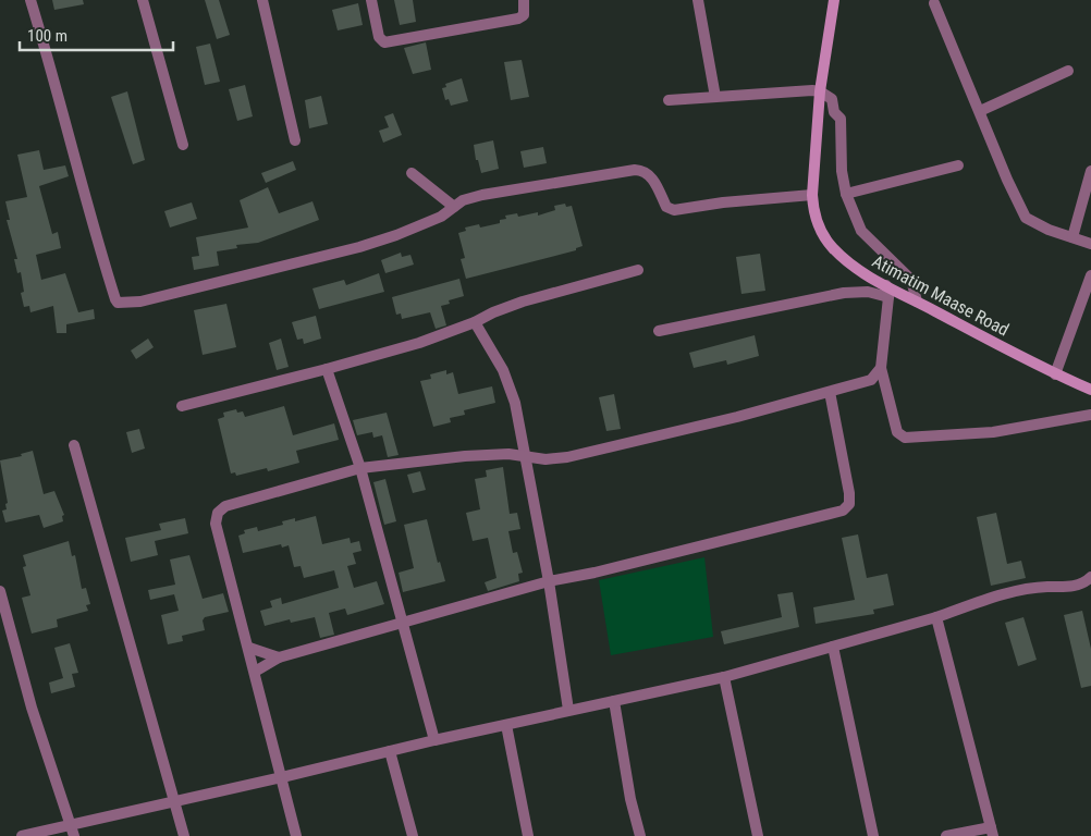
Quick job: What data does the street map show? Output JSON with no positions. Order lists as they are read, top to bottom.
{
  "streets": {
    "main road": ["Atimatim Maase Road"]
  },
  "scale_bar": "100 m"
}
